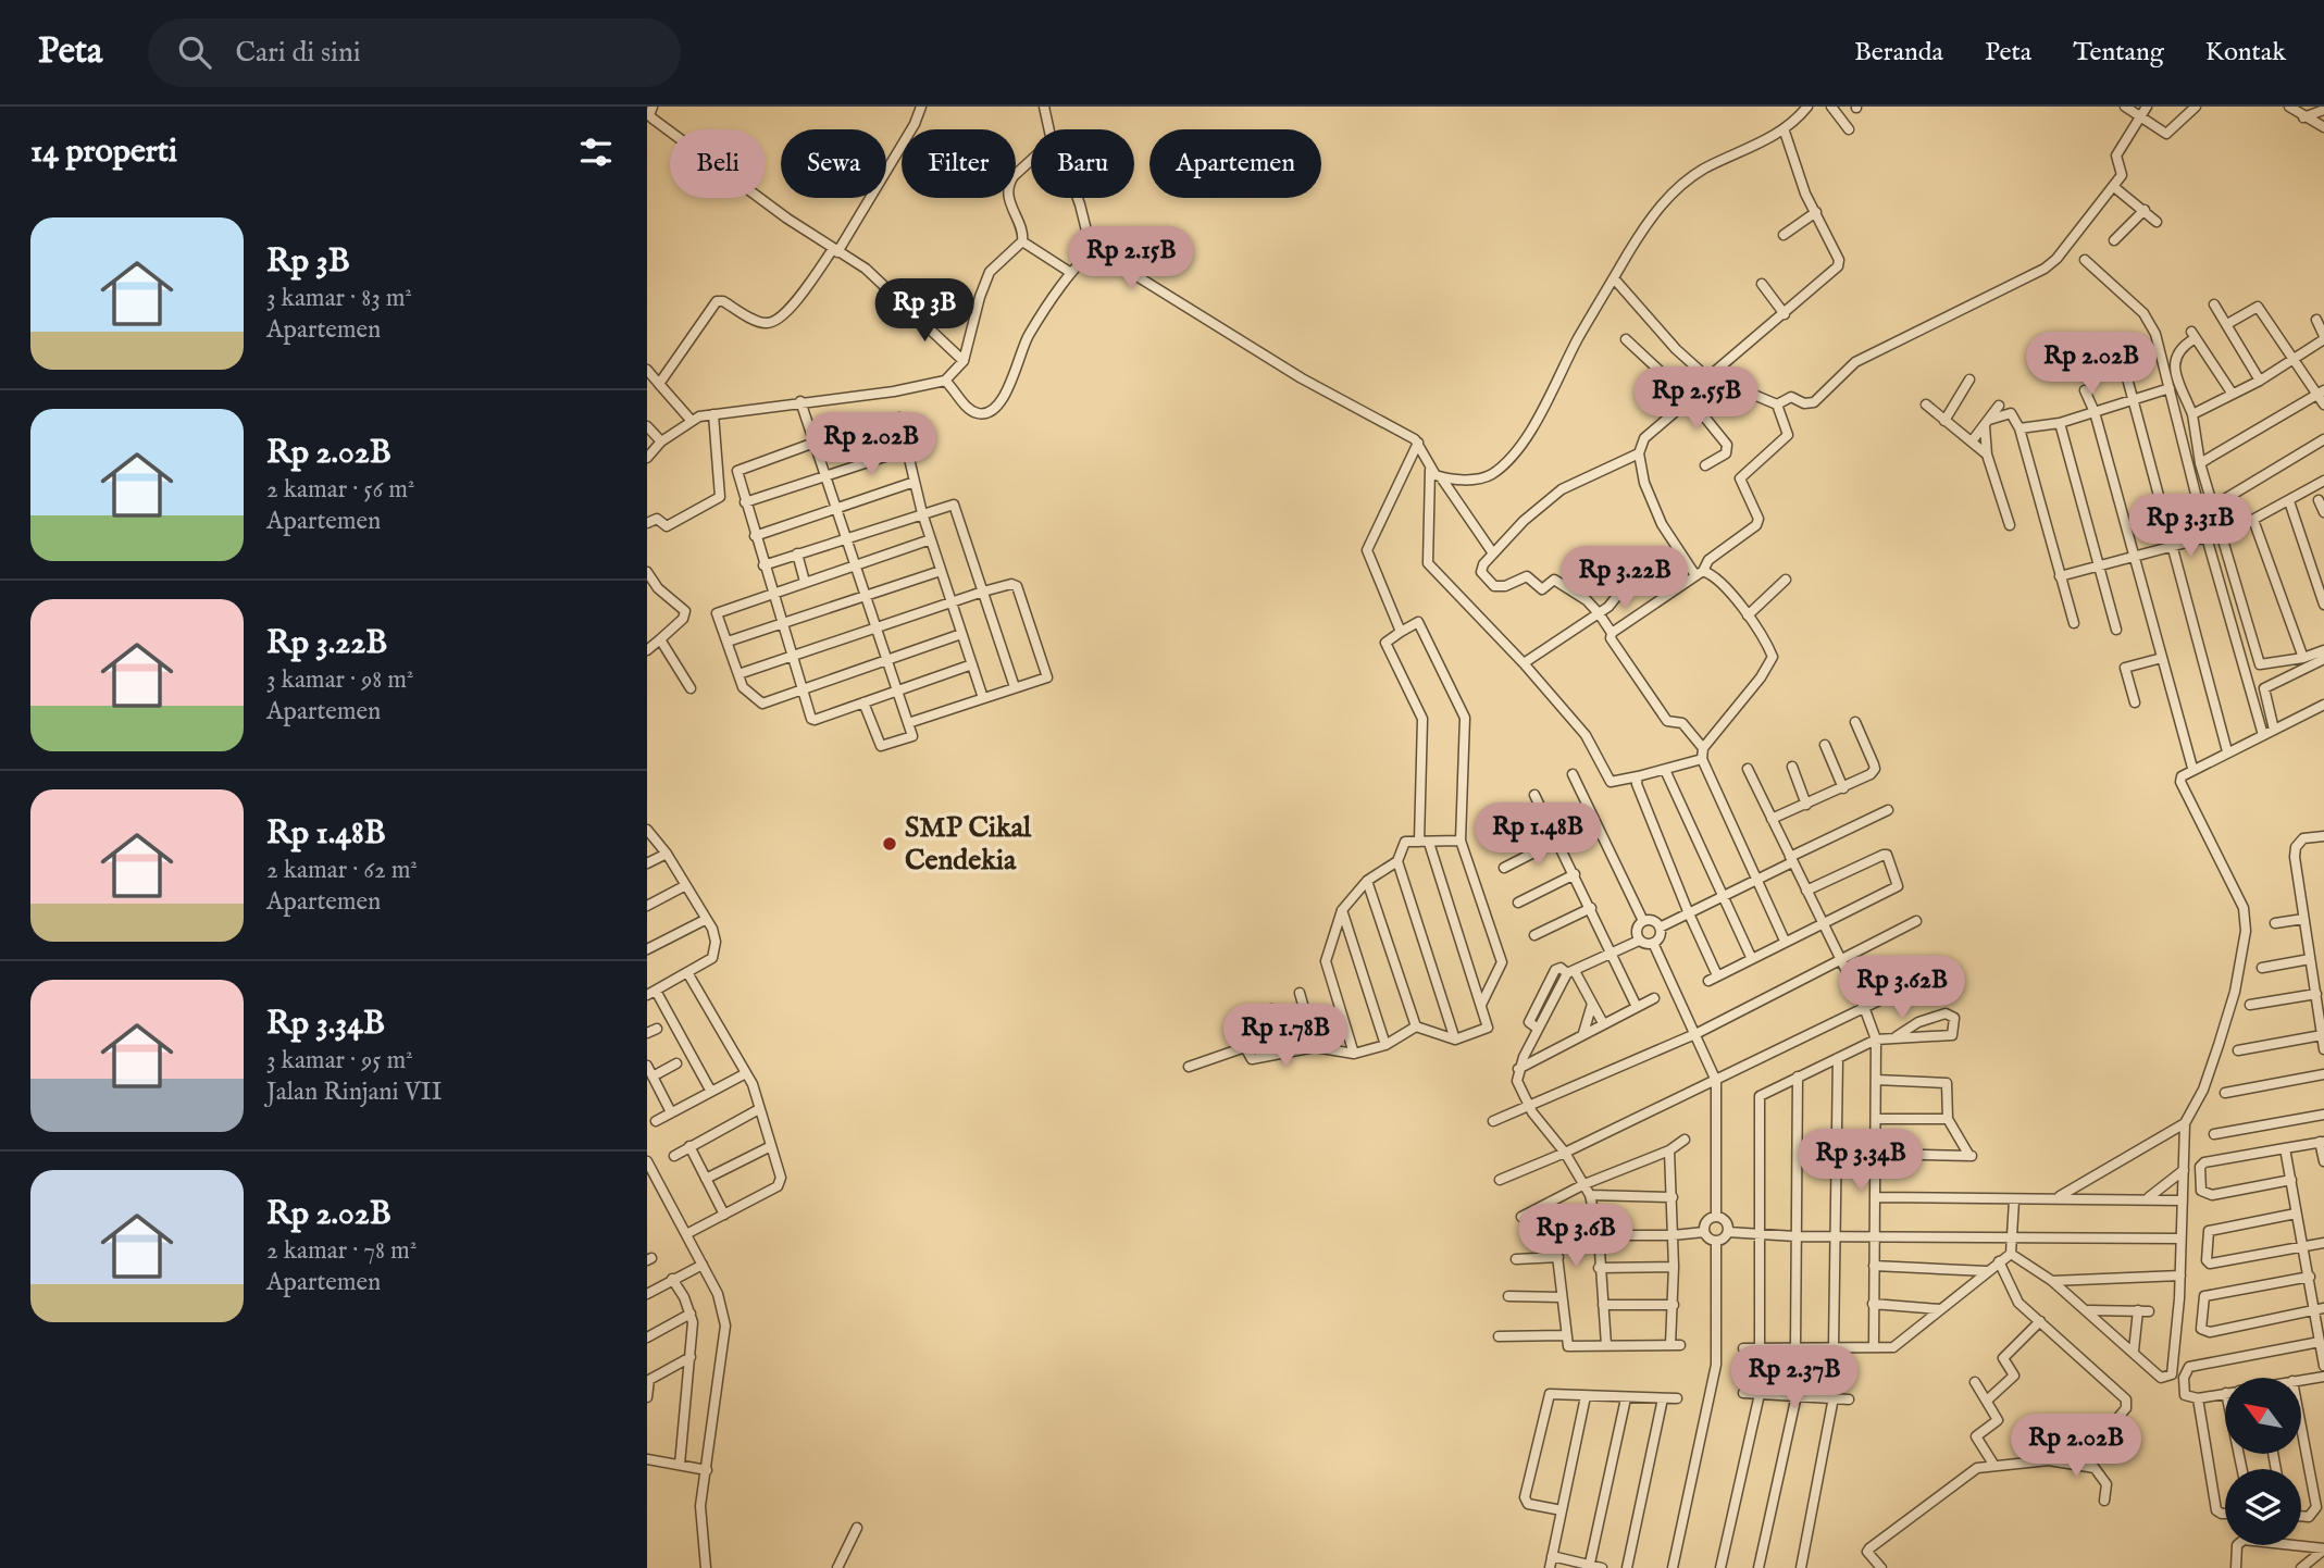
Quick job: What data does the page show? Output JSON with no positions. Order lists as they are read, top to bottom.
{
  "places": ["SMP Cikal Cendekia"],
  "north": "top left",
  "page": {
    "header": "Peta",
    "search": "Cari di sini",
    "nav": [
      "Beranda",
      "Peta",
      "Tentang",
      "Kontak"
    ],
    "heading": "14 properti",
    "chip": [
      "Beli",
      "Sewa",
      "Filter",
      "Baru",
      "Apartemen"
    ],
    "list": [
      {
        "name": "Rp 3B",
        "note": "3 kamar · 83 m² · Apartemen"
      },
      {
        "name": "Rp 2.02B",
        "note": "2 kamar · 56 m² · Apartemen"
      },
      {
        "name": "Rp 3.22B",
        "note": "3 kamar · 98 m² · Apartemen"
      },
      {
        "name": "Rp 1.48B",
        "note": "2 kamar · 62 m² · Apartemen"
      },
      {
        "name": "Rp 3.34B",
        "note": "3 kamar · 95 m² · Jalan Rinjani VII"
      },
      {
        "name": "Rp 2.02B",
        "note": "2 kamar · 78 m² · Apartemen"
      }
    ],
    "price": [
      "Rp 2.15B",
      "Rp 3B",
      "Rp 2.02B",
      "Rp 2.55B",
      "Rp 2.02B",
      "Rp 3.31B",
      "Rp 3.22B",
      "Rp 1.48B",
      "Rp 3.62B",
      "Rp 1.78B",
      "Rp 3.34B",
      "Rp 3.6B",
      "Rp 2.37B",
      "Rp 2.02B"
    ]
  }
}
